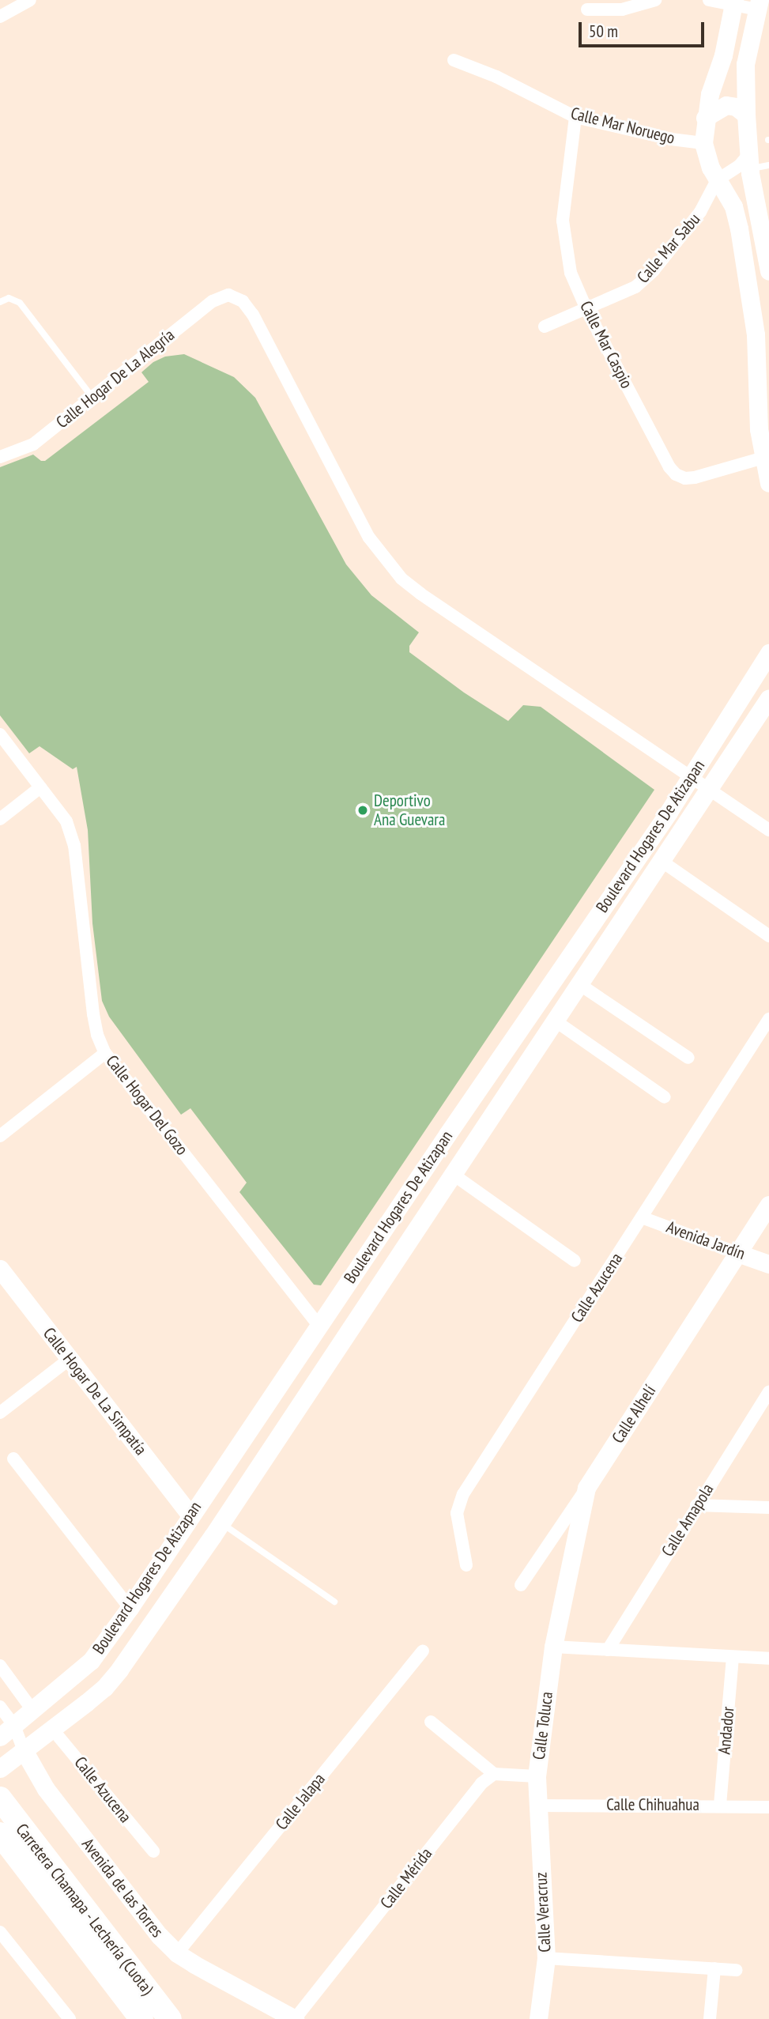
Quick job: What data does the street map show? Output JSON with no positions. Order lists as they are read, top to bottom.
{
  "streets": {
    "highway": ["Carretera Chamapa - Lechería (Cuota)"],
    "street": [
      "Calle Mar Noruego",
      "Calle Mar Sabu",
      "Calle Mar Caspio",
      "Calle Hogar De La Alegría",
      "Boulevard Hogares De Atizapan",
      "Calle Hogar Del Gozo",
      "Avenida Jardín",
      "Calle Azucena",
      "Calle Hogar De La Simpatía",
      "Calle Alhelí",
      "Calle Amapola",
      "Calle Toluca",
      "Andador",
      "Calle Jalapa",
      "Calle Chihuahua",
      "Calle Mérida",
      "Avenida de las Torres",
      "Calle Veracruz"
    ]
  },
  "crossings": [
    ["Calle Mar Noruego", "Calle Mar Caspio"],
    ["Calle Mar Sabu", "Calle Mar Caspio"],
    ["Calle Hogar De La Alegría", "Boulevard Hogares De Atizapan"],
    ["Boulevard Hogares De Atizapan", "Calle Hogar Del Gozo"],
    ["Boulevard Hogares De Atizapan", "Calle Azucena"],
    ["Boulevard Hogares De Atizapan", "Calle Hogar De La Simpatía"],
    ["Boulevard Hogares De Atizapan", "Avenida de las Torres"],
    ["Avenida Jardín", "Calle Azucena"],
    ["Avenida Jardín", "Calle Alhelí"],
    ["Calle Alhelí", "Calle Toluca"],
    ["Calle Toluca", "Calle Chihuahua"],
    ["Calle Toluca", "Calle Veracruz"],
    ["Andador", "Calle Chihuahua"],
    ["Calle Jalapa", "Avenida de las Torres"],
    ["Calle Chihuahua", "Calle Veracruz"],
    ["Calle Mérida", "Avenida de las Torres"]
  ],
  "places": ["Deportivo Ana Guevara"],
  "scale_bar": "50 m"
}
